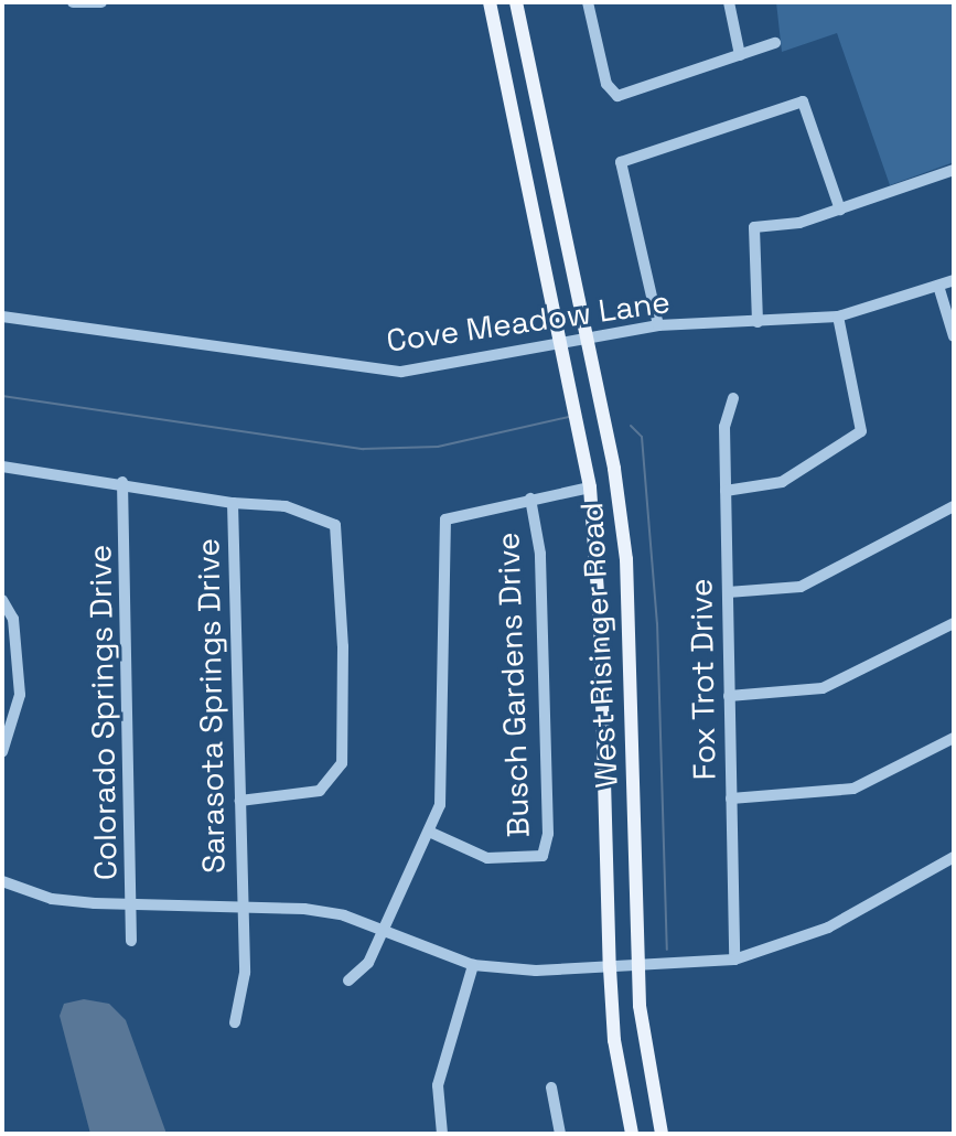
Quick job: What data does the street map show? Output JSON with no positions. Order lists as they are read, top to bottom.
{
  "streets": {
    "main road": ["West Risinger Road"],
    "street": [
      "Cove Meadow Lane",
      "Fox Trot Drive",
      "Busch Gardens Drive",
      "Sarasota Springs Drive",
      "Colorado Springs Drive"
    ]
  },
  "crossings": [
    ["Cove Meadow Lane", "West Risinger Road"]
  ]
}
